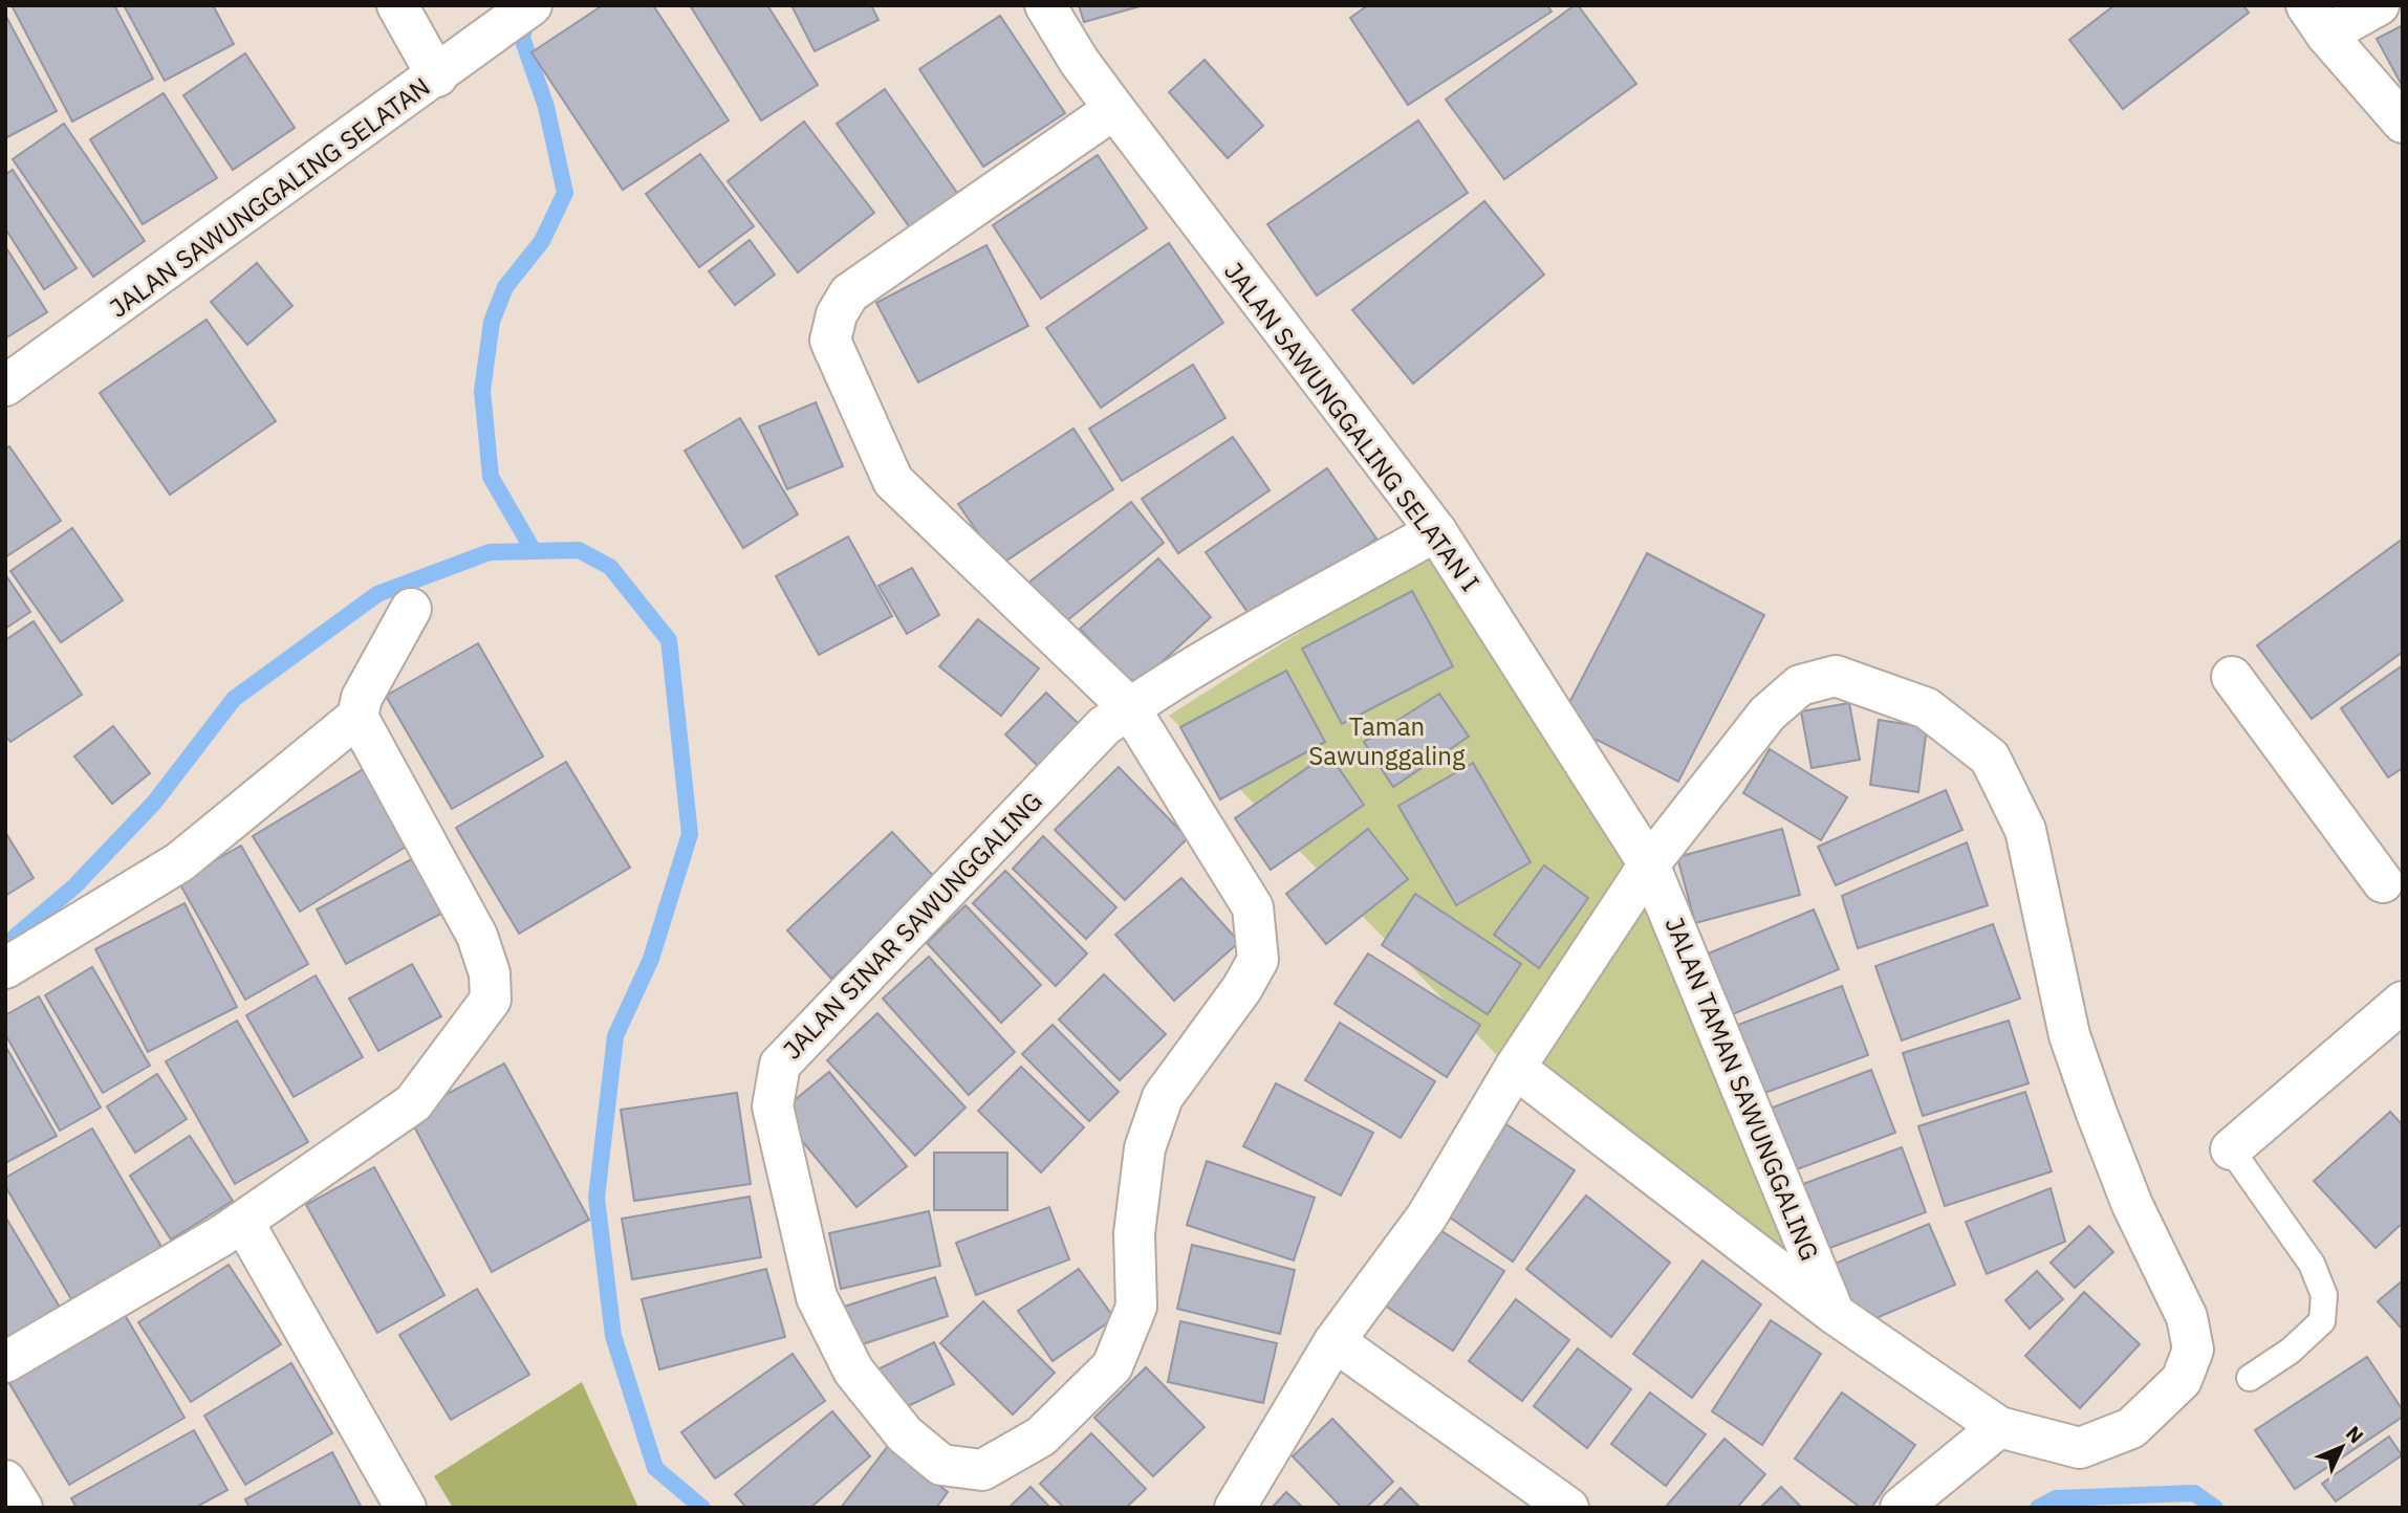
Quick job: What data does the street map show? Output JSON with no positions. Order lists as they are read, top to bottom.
{
  "streets": {
    "street": [
      "JALAN SAWUNGGALING SELATAN",
      "JALAN SAWUNGGALING SELATAN I",
      "JALAN SINAR SAWUNGGALING",
      "JALAN TAMAN SAWUNGGALING"
    ]
  },
  "crossings": [
    ["JALAN SAWUNGGALING SELATAN I", "JALAN SINAR SAWUNGGALING"],
    ["JALAN SAWUNGGALING SELATAN I", "JALAN TAMAN SAWUNGGALING"]
  ],
  "parks": ["Taman Sawunggaling"],
  "north": "top right"
}
